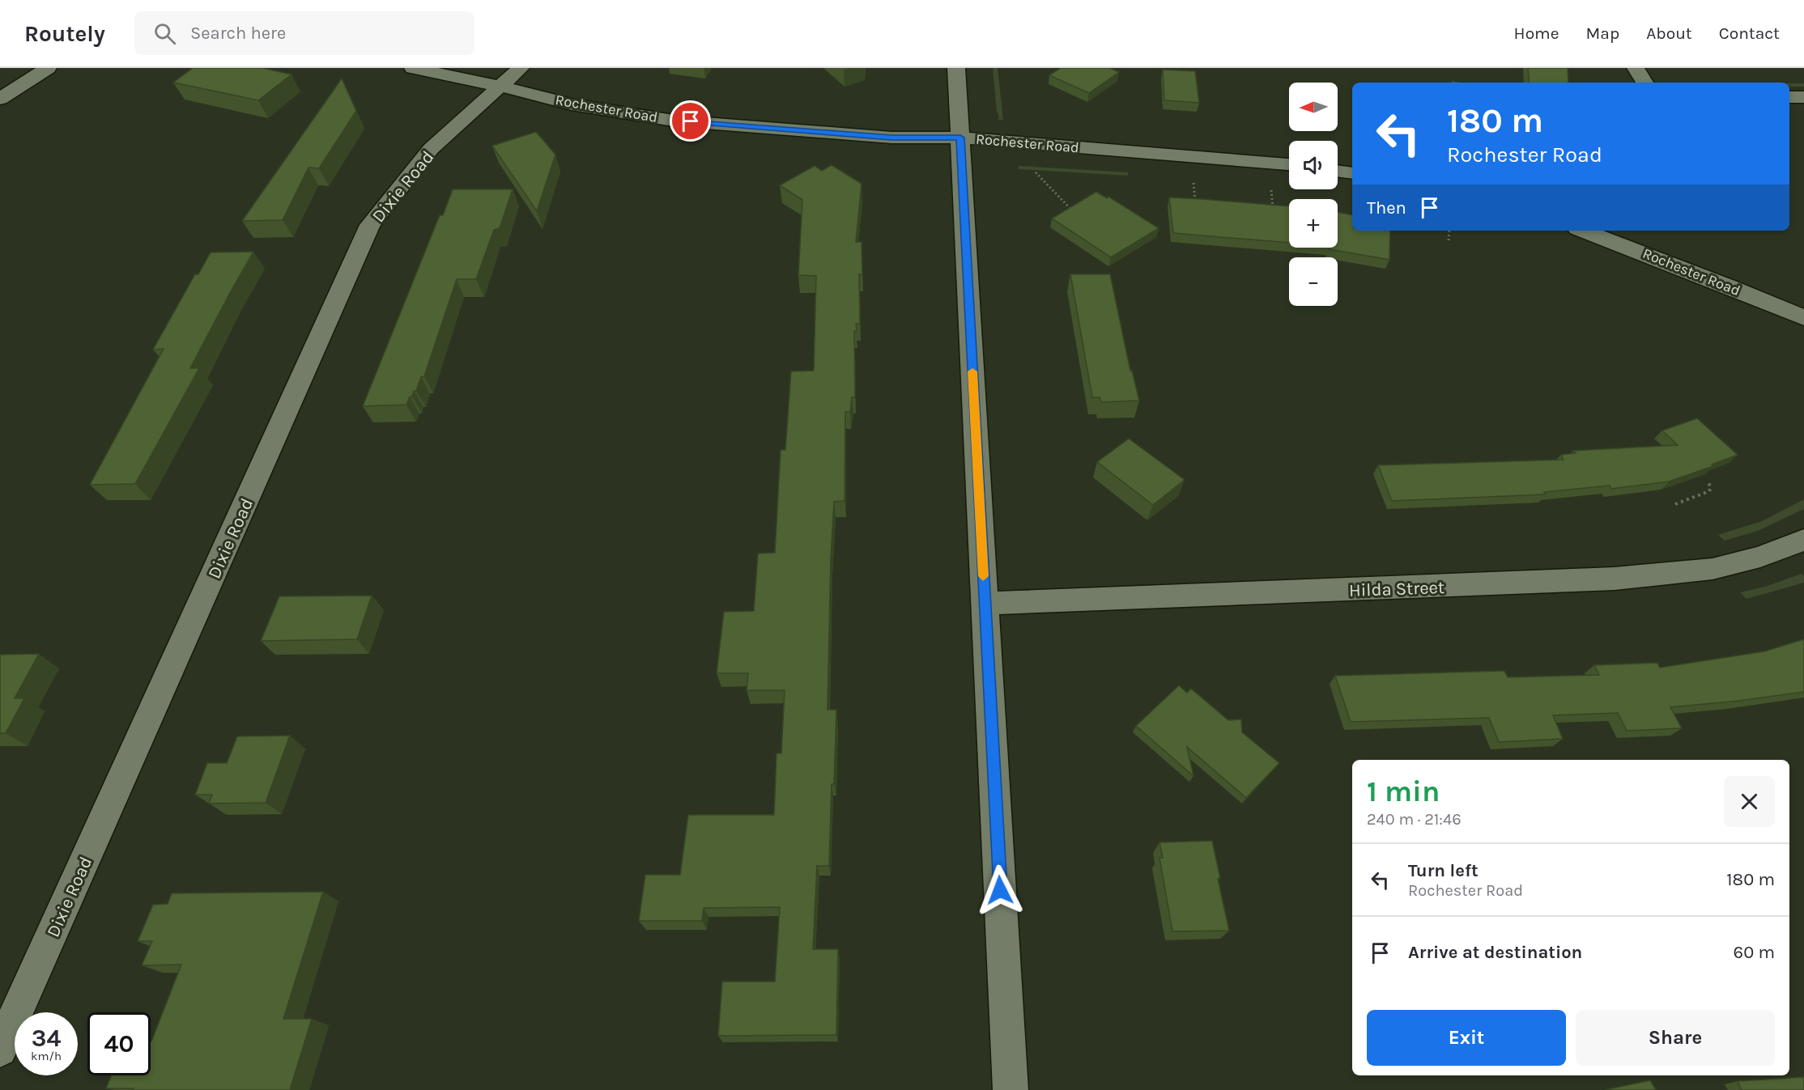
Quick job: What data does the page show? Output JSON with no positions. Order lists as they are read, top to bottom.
{
  "streets": {
    "street": ["Rochester Road", "Dixie Road", "Hilda Street"]
  },
  "crossings": [
    ["Rochester Road", "Dixie Road"]
  ],
  "north": "left",
  "page": {
    "header": "Routely",
    "search": "Search here",
    "nav": [
      "Home",
      "Map",
      "About",
      "Contact"
    ],
    "map_buttons": ["+", "−"],
    "turn": ["180 m", "Rochester Road"],
    "then": "Then",
    "heading": ["1 min", "240 m · 21:46"],
    "list": [
      {
        "name": "Turn left",
        "note": "Rochester Road",
        "value": "180 m"
      },
      {
        "name": "Arrive at destination",
        "value": "60 m"
      }
    ],
    "buttons": ["Exit", "Share"],
    "speed": "34 km/h",
    "limit": "40"
  }
}
